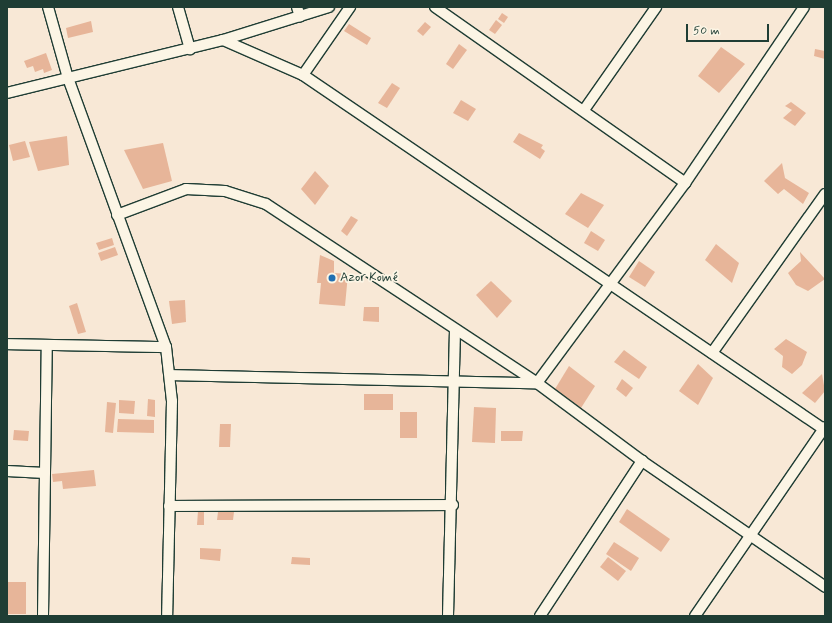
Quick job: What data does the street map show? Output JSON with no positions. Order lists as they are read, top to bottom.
{
  "places": ["Azor Komé"],
  "scale_bar": "50 m"
}
